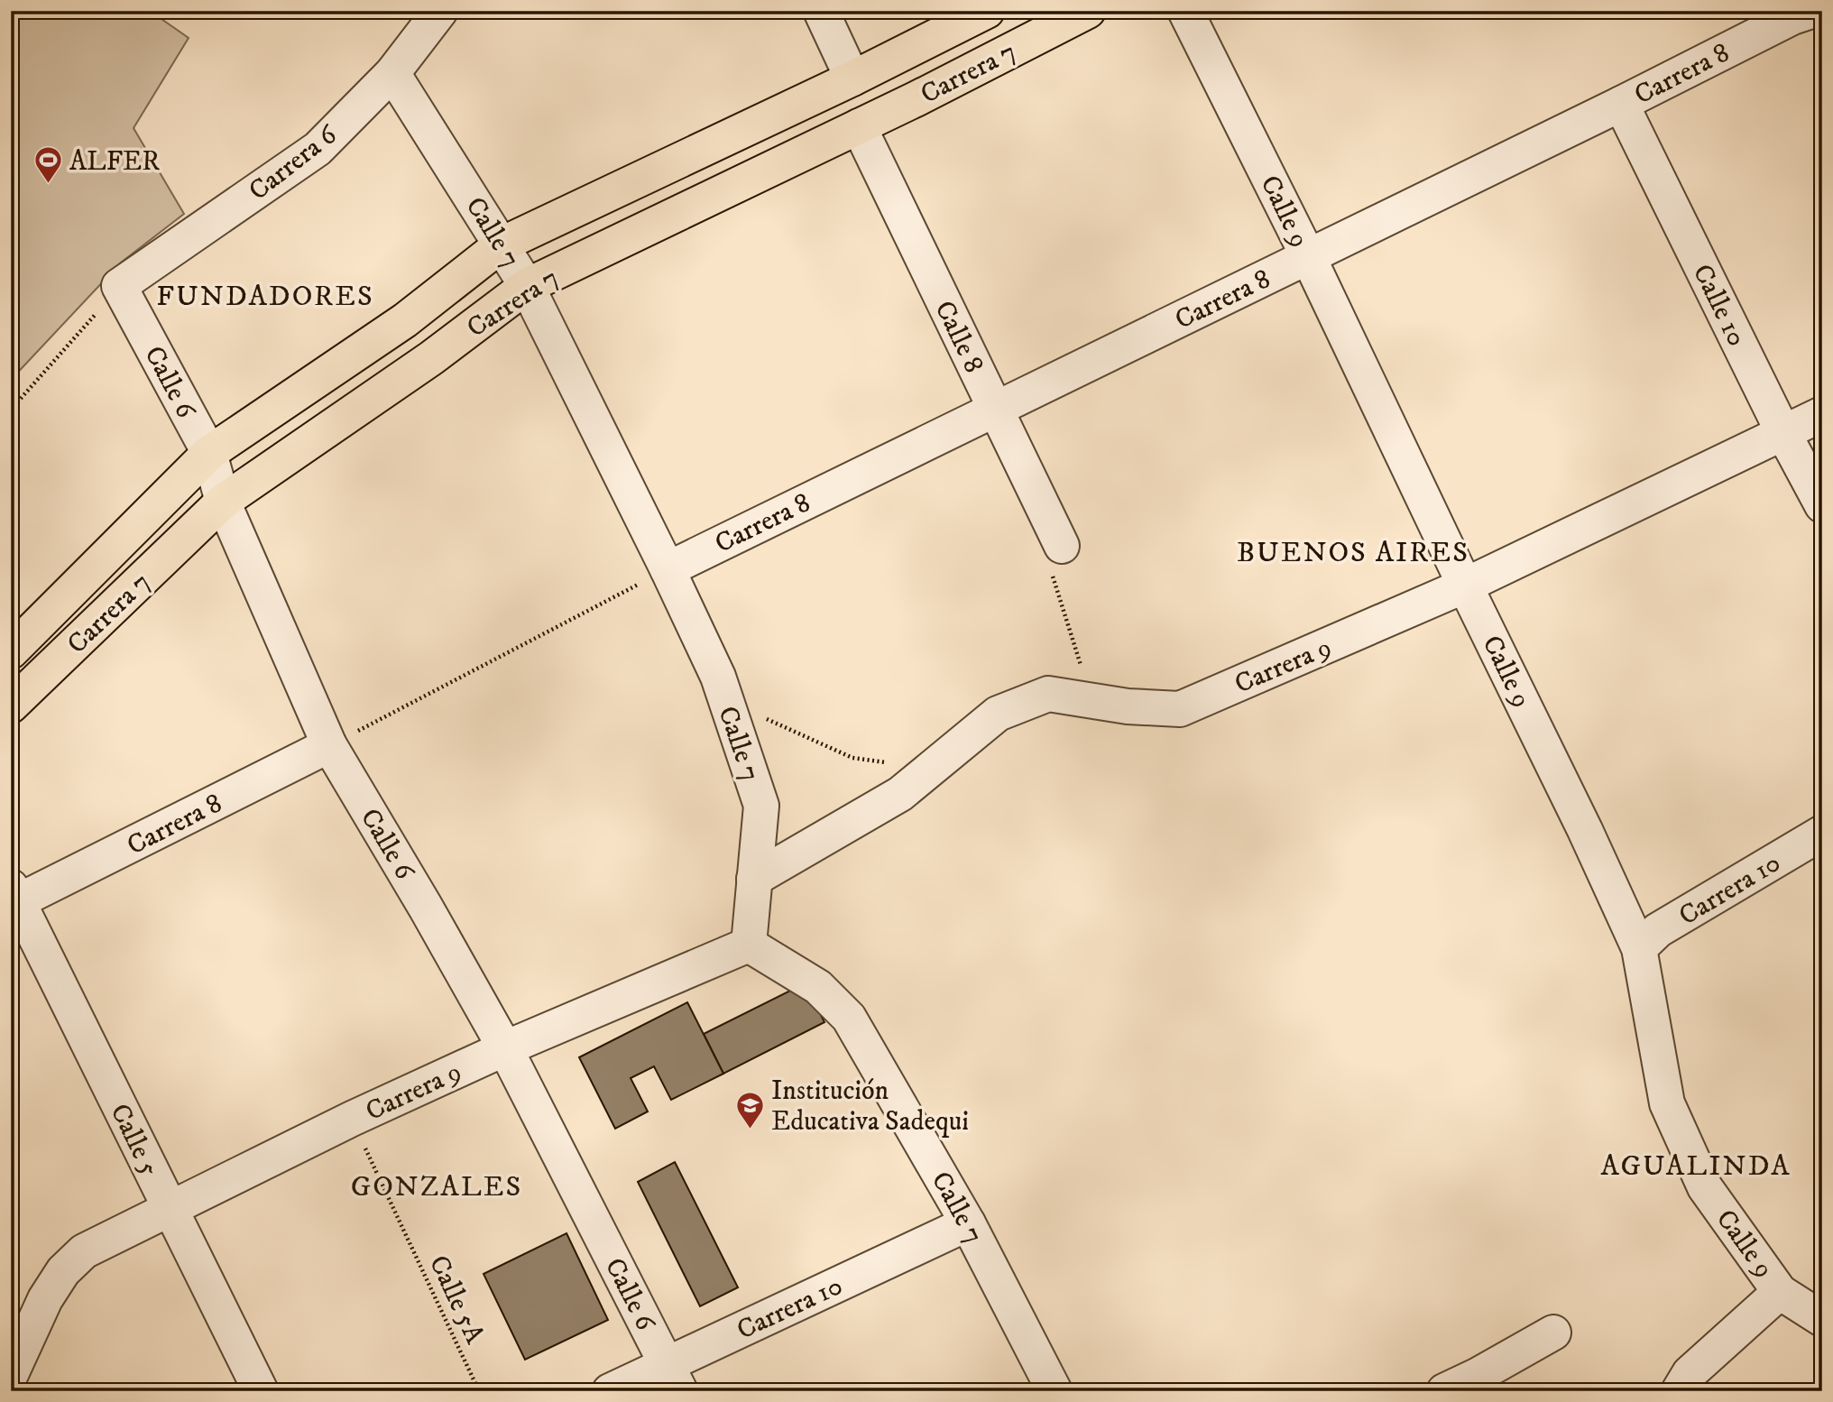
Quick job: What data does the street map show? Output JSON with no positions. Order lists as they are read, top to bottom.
{
  "streets": {
    "main road": ["Carrera 7"],
    "street": [
      "Carrera 8",
      "Carrera 6",
      "Calle 9",
      "Calle 7",
      "Calle 10",
      "Calle 8",
      "Calle 6",
      "Carrera 9",
      "Carrera 10",
      "Calle 5"
    ],
    "path": ["Calle 5A"]
  },
  "crossings": [
    ["Carrera 7", "Calle 7"],
    ["Carrera 7", "Calle 8"],
    ["Carrera 7", "Calle 6"],
    ["Carrera 8", "Calle 9"],
    ["Carrera 8", "Calle 7"],
    ["Carrera 8", "Calle 10"],
    ["Carrera 8", "Calle 8"],
    ["Carrera 8", "Calle 6"],
    ["Carrera 8", "Calle 5"],
    ["Carrera 6", "Calle 7"],
    ["Carrera 6", "Calle 6"],
    ["Calle 9", "Carrera 9"],
    ["Calle 9", "Carrera 10"],
    ["Calle 7", "Carrera 9"],
    ["Calle 7", "Carrera 10"],
    ["Calle 10", "Carrera 9"],
    ["Calle 6", "Carrera 9"],
    ["Calle 6", "Carrera 10"],
    ["Carrera 9", "Calle 5"],
    ["Carrera 9", "Calle 5A"]
  ],
  "districts": [
    "FUNDADORES",
    "BUENOS AIRES",
    "AGUALINDA",
    "GONZALES"
  ],
  "places": {
    "sports": ["ALFER"],
    "school or university": ["Institución Educativa Sadequi"]
  }
}
